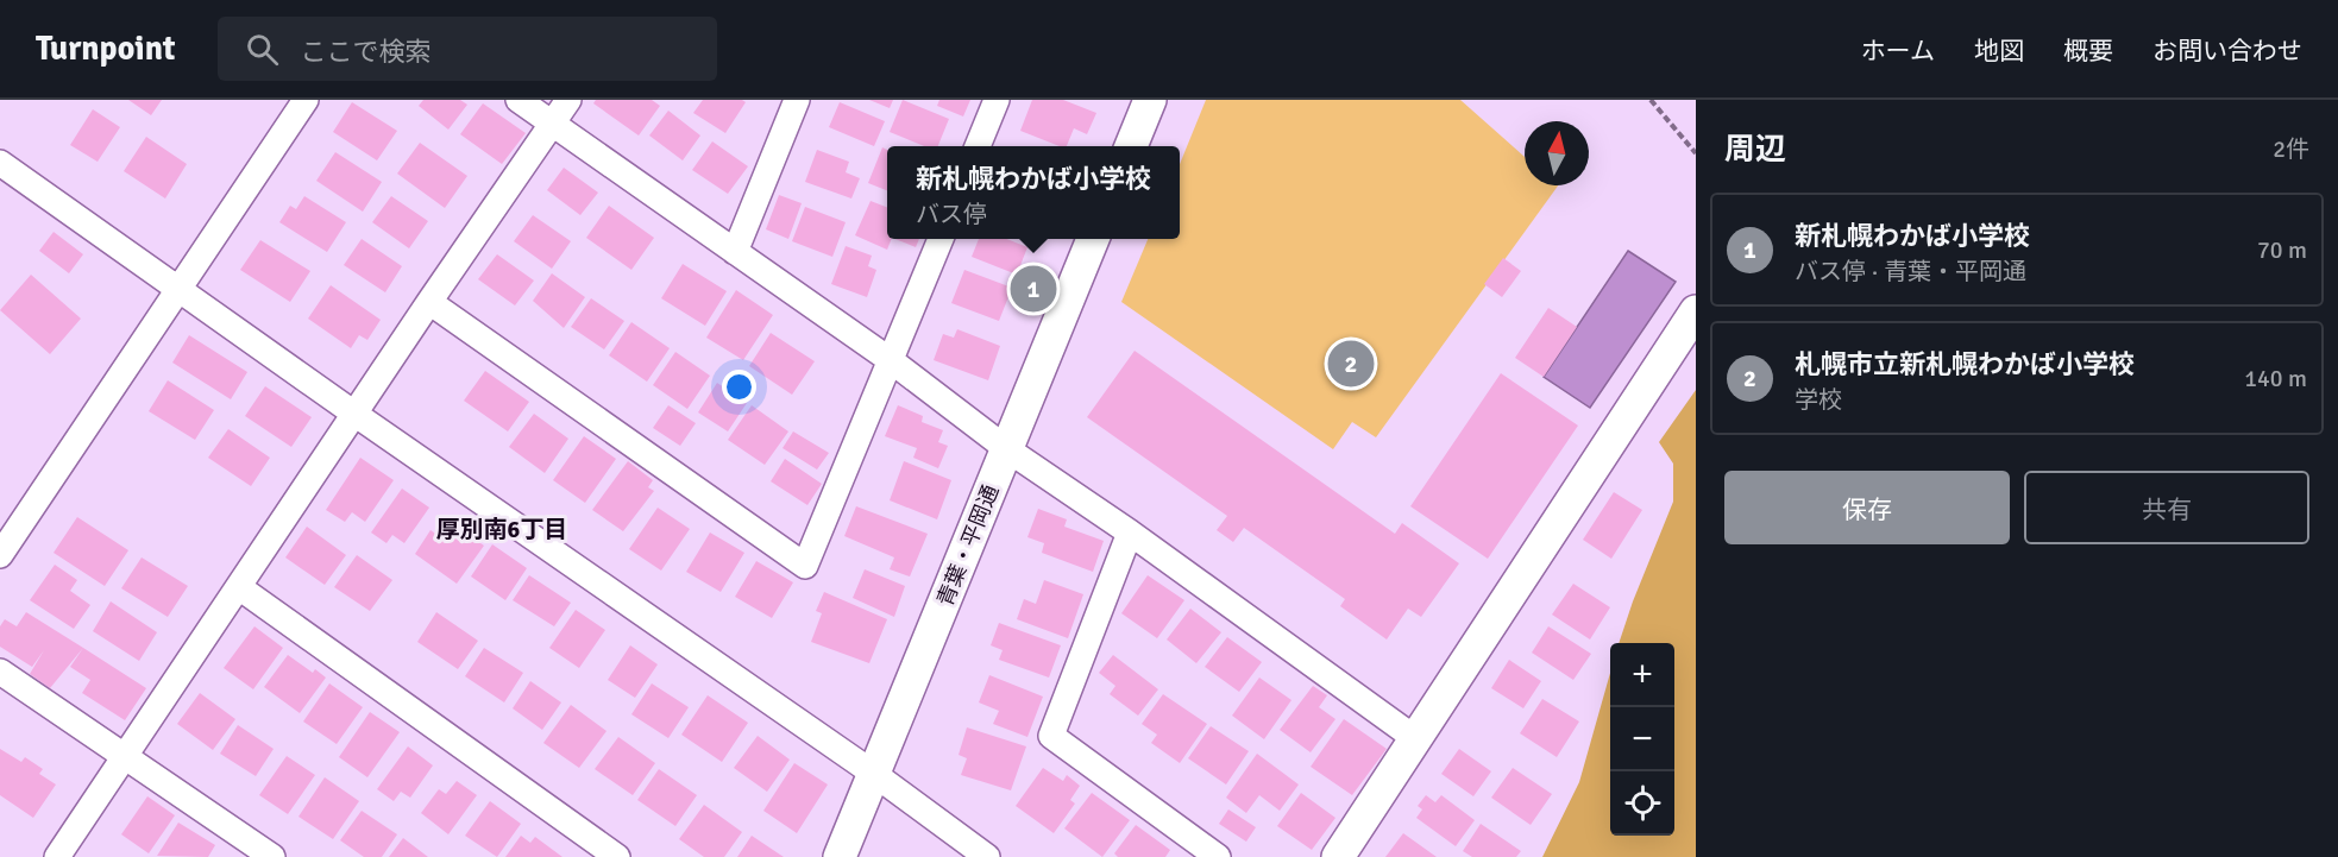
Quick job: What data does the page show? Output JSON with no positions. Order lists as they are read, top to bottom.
{
  "streets": {
    "street": ["青葉・平岡通"]
  },
  "districts": ["厚別南6丁目"],
  "north": "top",
  "page": {
    "header": "Turnpoint",
    "search": "ここで検索",
    "nav": [
      "ホーム",
      "地図",
      "概要",
      "お問い合わせ"
    ],
    "heading": ["周辺", "2件"],
    "popup": ["新札幌わかば小学校", "バス停"],
    "list": [
      {
        "mark": "1",
        "name": "新札幌わかば小学校",
        "note": "バス停 · 青葉・平岡通",
        "value": "70 m"
      },
      {
        "mark": "2",
        "name": "札幌市立新札幌わかば小学校",
        "note": "学校",
        "value": "140 m"
      }
    ],
    "pins": ["1", "2"],
    "buttons": ["保存", "共有"],
    "map_buttons": ["+", "−"]
  }
}
